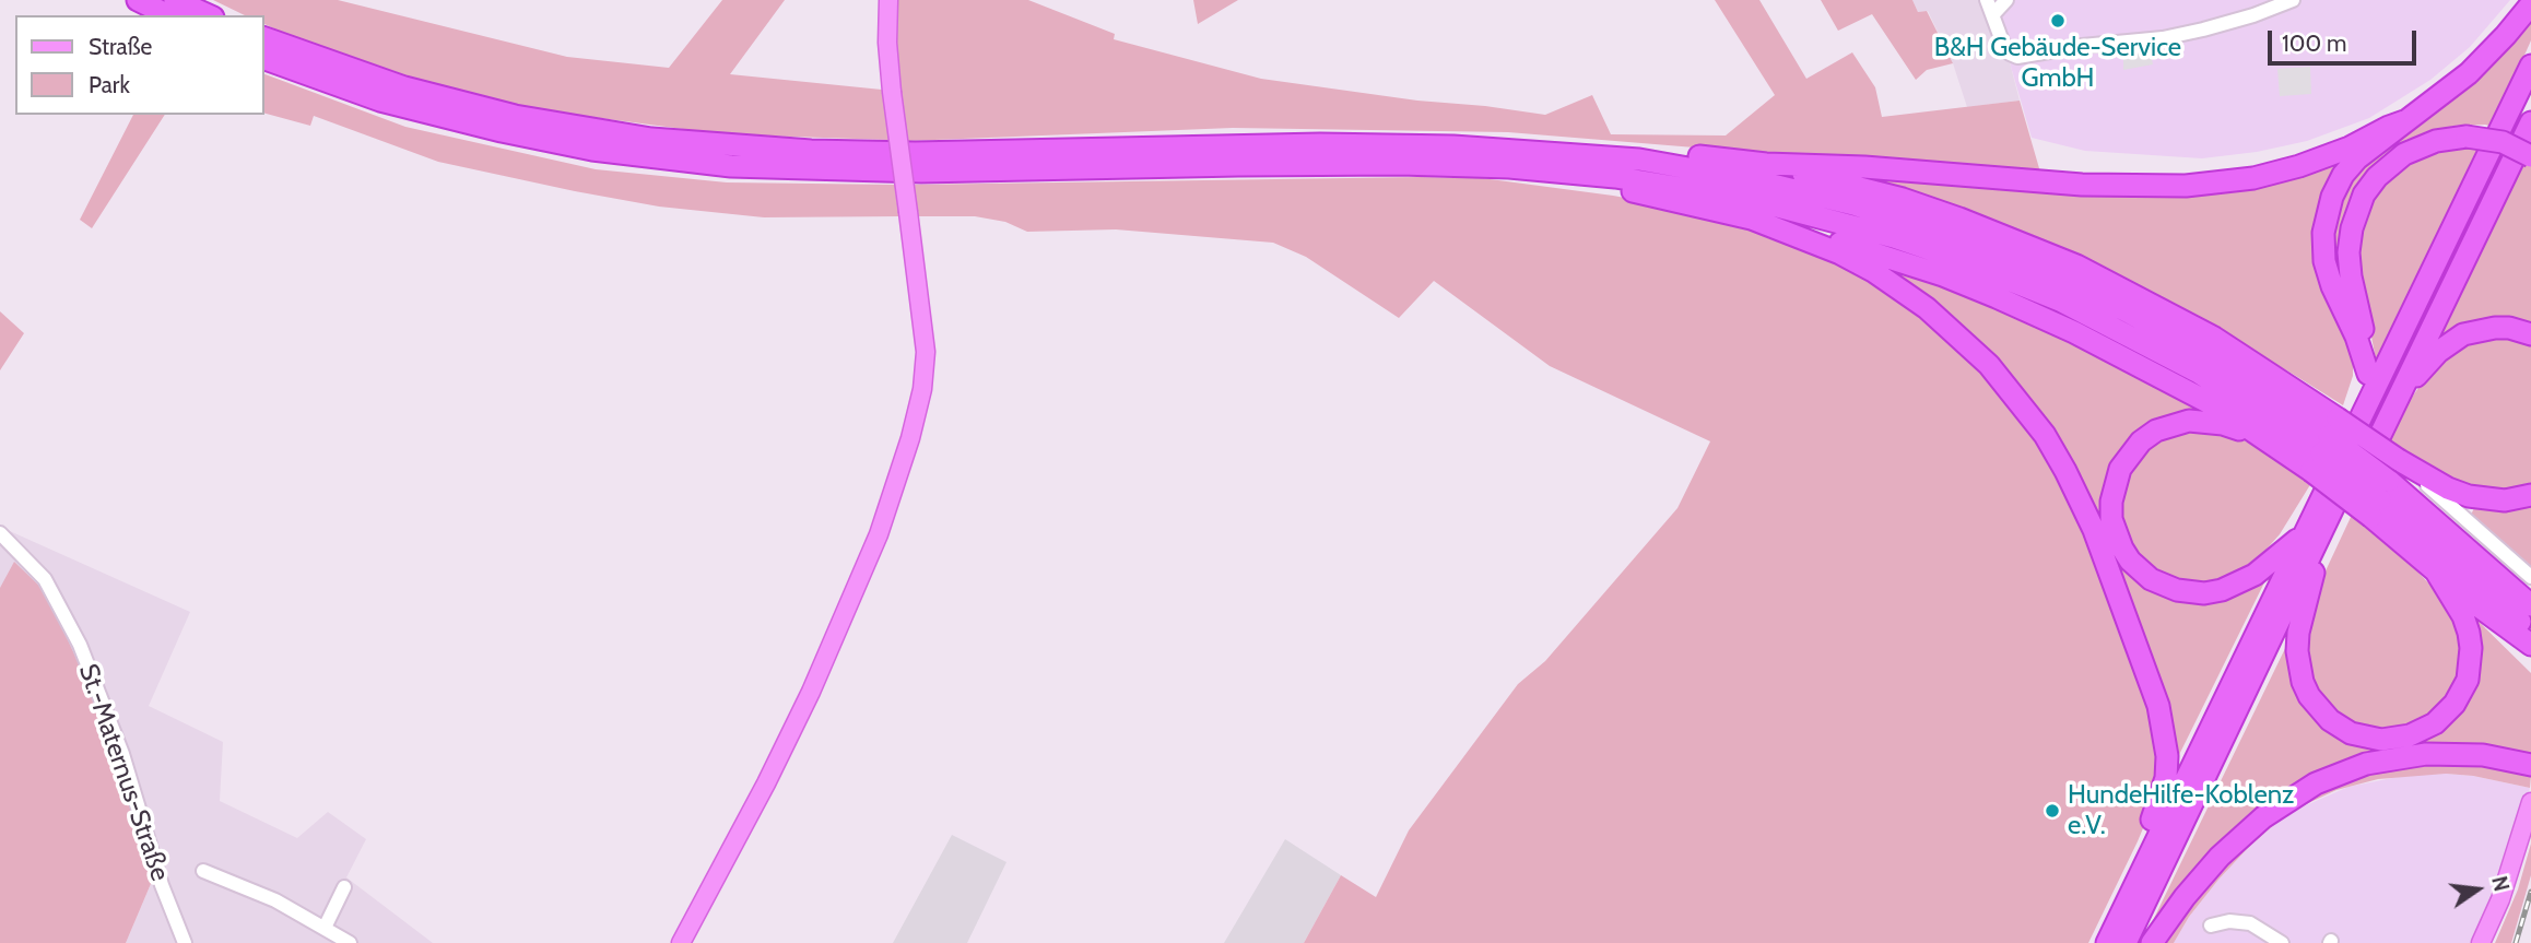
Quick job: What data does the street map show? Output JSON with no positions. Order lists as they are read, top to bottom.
{
  "streets": {
    "street": ["St.-Maternus-Straße"]
  },
  "places": ["B&H Gebäude-Service GmbH", "HundeHilfe-Koblenz e.V."],
  "legend": ["Straße", "Park"],
  "scale_bar": "100 m",
  "north": "right"
}
